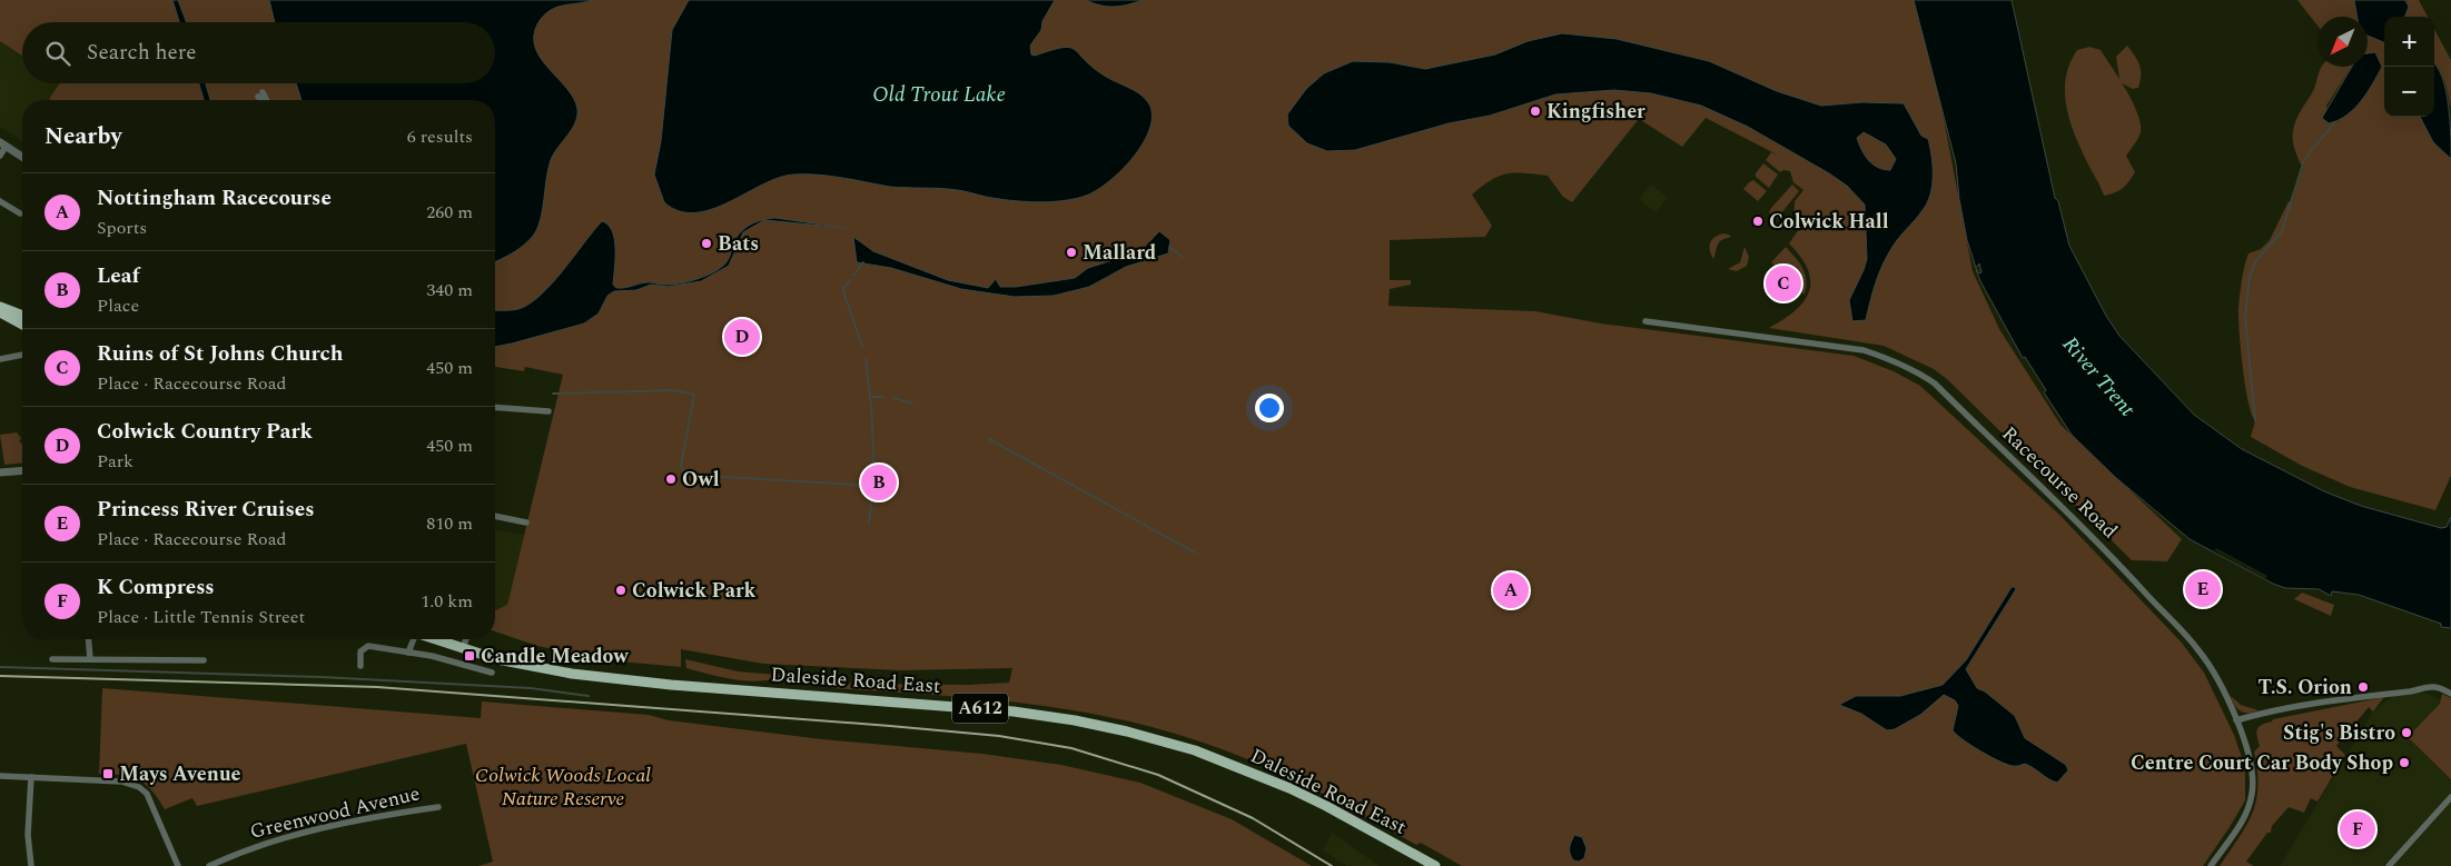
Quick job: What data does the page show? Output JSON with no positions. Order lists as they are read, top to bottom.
{
  "streets": {
    "main road": ["Daleside Road East", "A612"],
    "street": ["Racecourse Road", "Greenwood Avenue"]
  },
  "water": ["Old Trout Lake", "River Trent"],
  "parks": ["Colwick Woods Local Nature Reserve"],
  "places": {
    "other": [
      "Kingfisher",
      "Colwick Hall",
      "Bats",
      "Mallard",
      "Owl",
      "Colwick Park",
      "T.S. Orion",
      "Stig's Bistro",
      "Centre Court Car Body Shop"
    ],
    "transit": ["Candle Meadow", "Mays Avenue"]
  },
  "north": "bottom left",
  "page": {
    "map_buttons": ["+", "−"],
    "search": "Search here",
    "heading": ["Nearby", "6 results"],
    "list": [
      {
        "mark": "A",
        "name": "Nottingham Racecourse",
        "note": "Sports",
        "value": "260 m"
      },
      {
        "mark": "B",
        "name": "Leaf",
        "note": "Place",
        "value": "340 m"
      },
      {
        "mark": "C",
        "name": "Ruins of St Johns Church",
        "note": "Place · Racecourse Road",
        "value": "450 m"
      },
      {
        "mark": "D",
        "name": "Colwick Country Park",
        "note": "Park",
        "value": "450 m"
      },
      {
        "mark": "E",
        "name": "Princess River Cruises",
        "note": "Place · Racecourse Road",
        "value": "810 m"
      },
      {
        "mark": "F",
        "name": "K Compress",
        "note": "Place · Little Tennis Street",
        "value": "1.0 km"
      }
    ],
    "pins": [
      "C",
      "D",
      "B",
      "E",
      "A",
      "F"
    ]
  }
}
